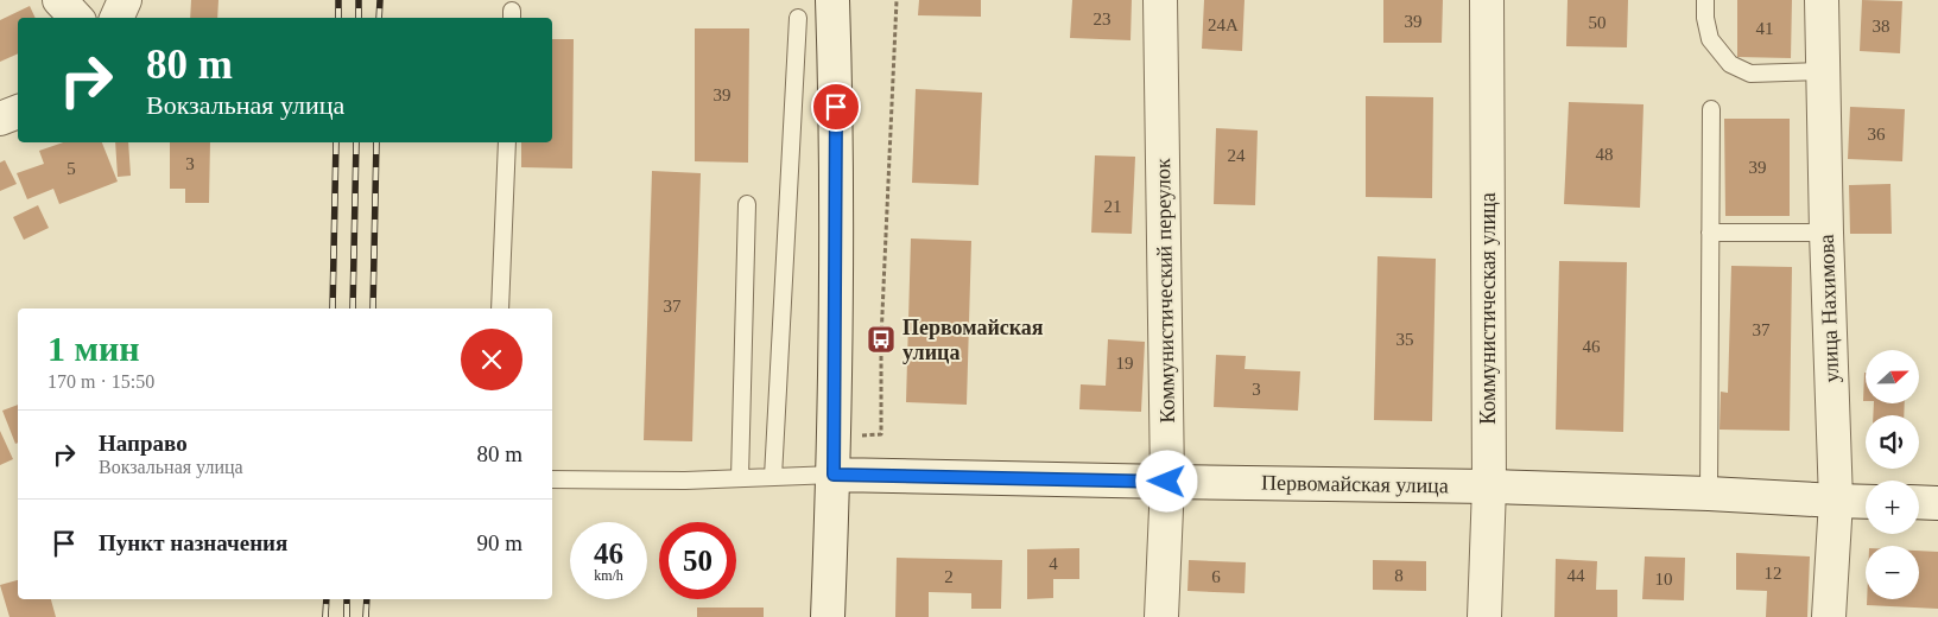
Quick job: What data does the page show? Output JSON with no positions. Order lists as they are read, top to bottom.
{
  "streets": {
    "street": [
      "Коммунистический переулок",
      "Коммунистическая улица",
      "улица Нахимова",
      "Первомайская улица"
    ]
  },
  "crossings": [
    ["Коммунистический переулок", "Первомайская улица"],
    ["Коммунистическая улица", "Первомайская улица"],
    ["улица Нахимова", "Первомайская улица"]
  ],
  "places": {
    "bus stop": ["Первомайская улица"]
  },
  "house_numbers": [
    "23",
    "39",
    "50",
    "24А",
    "38",
    "41",
    "39",
    "36",
    "48",
    "24",
    "3",
    "39",
    "5",
    "21",
    "37",
    "37",
    "35",
    "46",
    "19",
    "3",
    "4",
    "12",
    "8",
    "44",
    "2",
    "6",
    "10"
  ],
  "north": "right",
  "page": {
    "turn": ["80 m", "Вокзальная улица"],
    "heading": ["1 мин", "170 m · 15:50"],
    "map_buttons": ["+", "−"],
    "list": [
      {
        "name": "Направо",
        "note": "Вокзальная улица",
        "value": "80 m"
      },
      {
        "name": "Пункт назначения",
        "value": "90 m"
      }
    ],
    "speed": "46 km/h",
    "limit": "50"
  }
}
